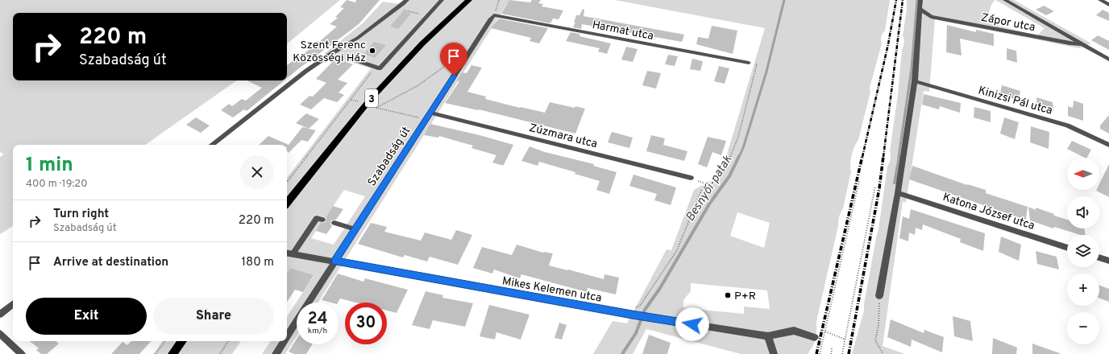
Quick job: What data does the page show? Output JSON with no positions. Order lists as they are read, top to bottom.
{
  "streets": {
    "main road": ["3"],
    "street": [
      "Zápor utca",
      "Harmat utca",
      "Kinizsi Pál utca",
      "Zúzmara utca",
      "Szabadság út",
      "Katona József utca",
      "Mikes Kelemen utca"
    ]
  },
  "crossings": [
    ["Harmat utca", "Szabadság út"],
    ["Zúzmara utca", "Szabadság út"],
    ["Szabadság út", "Mikes Kelemen utca"]
  ],
  "water": ["Besnyői-patak"],
  "places": ["Szent Ferenc Közösségi Ház", "P+R"],
  "north": "left",
  "page": {
    "turn": ["220 m", "Szabadság út"],
    "heading": ["1 min", "400 m · 19:20"],
    "map_buttons": ["+", "−"],
    "list": [
      {
        "name": "Turn right",
        "note": "Szabadság út",
        "value": "220 m"
      },
      {
        "name": "Arrive at destination",
        "value": "180 m"
      }
    ],
    "buttons": ["Exit", "Share"],
    "speed": "24 km/h",
    "limit": "30"
  }
}
